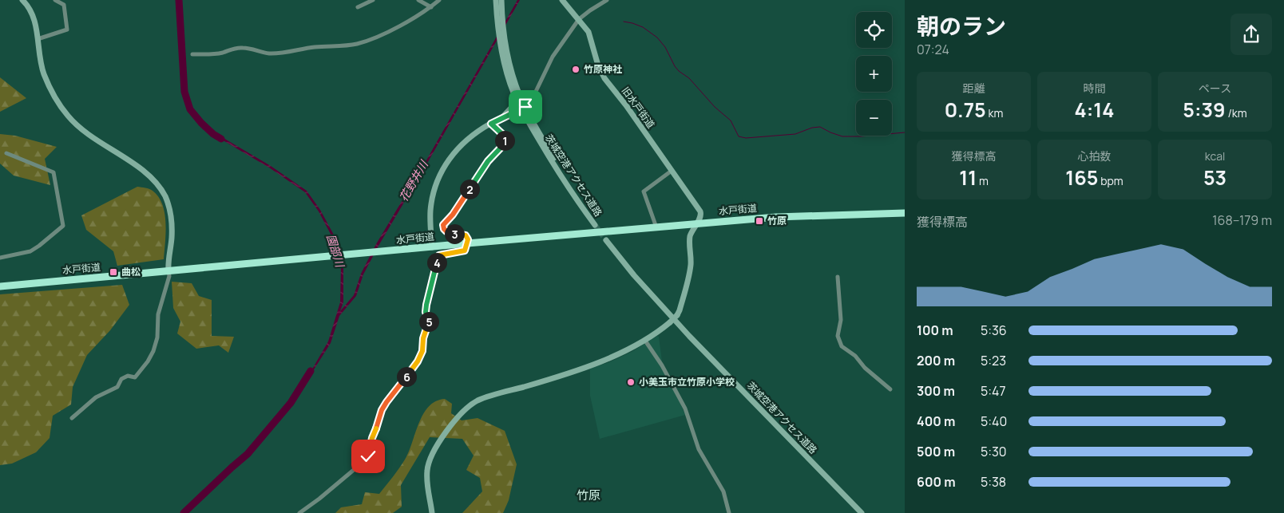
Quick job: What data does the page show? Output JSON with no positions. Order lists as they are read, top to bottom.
{
  "streets": {
    "highway": ["水戸街道"],
    "street": ["旧水戸街道", "茨城空港アクセス道路"]
  },
  "crossings": [
    ["旧水戸街道", "水戸街道"]
  ],
  "districts": ["竹原"],
  "water": ["花野井川", "園部川"],
  "places": {
    "other": ["竹原神社", "小美玉市立竹原小学校"],
    "transit": ["竹原", "曲松"]
  },
  "page": {
    "heading": ["朝のラン", "07:24"],
    "map_buttons": ["+", "−"],
    "stats": [
      ["距離", "0.75 km"],
      ["時間", "4:14"],
      ["ペース", "5:39 /km"],
      ["獲得標高", "11 m"],
      ["心拍数", "165 bpm"],
      ["kcal", "53"]
    ],
    "pins": [
      "1",
      "2",
      "3",
      "4",
      "5",
      "6"
    ],
    "chart": ["獲得標高", "168–179 m"],
    "list": [
      {
        "name": "100 m",
        "note": "5:36"
      },
      {
        "name": "200 m",
        "note": "5:23"
      },
      {
        "name": "300 m",
        "note": "5:47"
      },
      {
        "name": "400 m",
        "note": "5:40"
      },
      {
        "name": "500 m",
        "note": "5:30"
      },
      {
        "name": "600 m",
        "note": "5:38"
      }
    ]
  }
}
